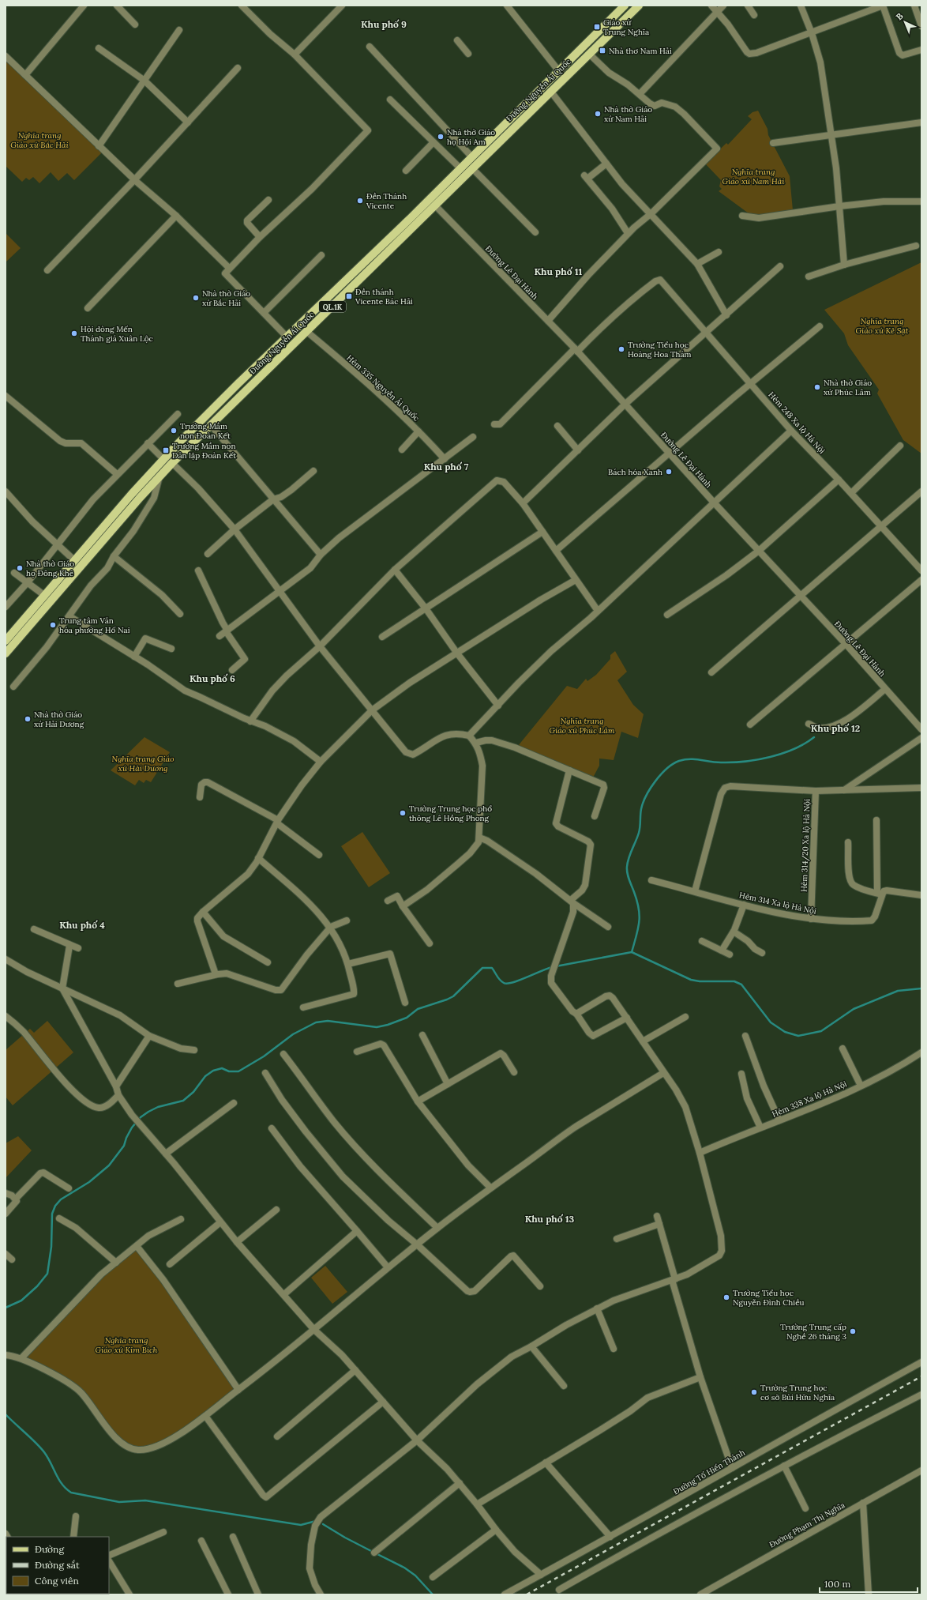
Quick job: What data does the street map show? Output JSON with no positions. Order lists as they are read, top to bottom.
{
  "streets": {
    "main road": ["Đường Nguyễn Ái Quốc", "QL.1K"],
    "street": [
      "Đường Lê Đại Hành",
      "Hẻm 335 Nguyễn Ái Quốc",
      "Hẻm 248 Xa lộ Hà Nội",
      "Hẻm 314/20 Xa lộ Hà Nội",
      "Hẻm 314 Xa lộ Hà Nội",
      "Hẻm 338 Xa lộ Hà Nội",
      "Đường Tố Hiến Thành",
      "Đường Phạm Thị Nghĩa"
    ]
  },
  "crossings": [
    ["Đường Nguyễn Ái Quốc", "Đường Lê Đại Hành"],
    ["Đường Nguyễn Ái Quốc", "QL.1K"],
    ["Đường Nguyễn Ái Quốc", "Hẻm 335 Nguyễn Ái Quốc"],
    ["Đường Lê Đại Hành", "Hẻm 248 Xa lộ Hà Nội"],
    ["Hẻm 314/20 Xa lộ Hà Nội", "Hẻm 314 Xa lộ Hà Nội"]
  ],
  "districts": [
    "Khu phố 9",
    "Khu phố 11",
    "Khu phố 7",
    "Khu phố 6",
    "Khu phố 12",
    "Khu phố 4",
    "Khu phố 13"
  ],
  "parks": [
    "Nghĩa trang Giáo xứ Bắc Hải",
    "Nghĩa trang Giáo xứ Nam Hải",
    "Nghĩa trang Giáo xứ Kẻ Sặt",
    "Nghĩa trang Giáo xứ Phúc Lâm",
    "Nghĩa trang Giáo xứ Hải Dương",
    "Nghĩa trang Giáo xứ Kim Bích"
  ],
  "places": {
    "transit": [
      "Giáo xứ Trung Nghĩa",
      "Nhà thơ Nam Hải",
      "Đền thánh Vicente Bác Hải",
      "Trường Mầm non Dân lập Đoàn Kết"
    ],
    "other": [
      "Nhà thờ Giáo xứ Nam Hải",
      "Nhà thờ Giáo họ Hội Am",
      "Đền Thánh Vicente",
      "Nhà thờ Giáo xứ Bắc Hải",
      "Hội dòng Mến Thánh giá Xuân Lộc",
      "Trường Tiểu học Hoàng Hoa Thám",
      "Nhà thờ Giáo xứ Phúc Lâm",
      "Trường Mầm non Đoàn Kết",
      "Bách hóa Xanh",
      "Nhà thờ Giáo họ Đông Khê",
      "Trung tâm Văn hóa phường Hố Nai",
      "Nhà thờ Giáo xứ Hải Dương",
      "Trường Trung học phổ thông Lê Hồng Phong",
      "Trường Tiểu học Nguyễn Đình Chiều",
      "Trường Trung cấp Nghề 26 tháng 3",
      "Trường Trung học cơ sở Bùi Hữu Nghĩa"
    ]
  },
  "legend": ["Đường", "Đường sắt", "Công viên"],
  "scale_bar": "100 m",
  "north": "top left"
}
